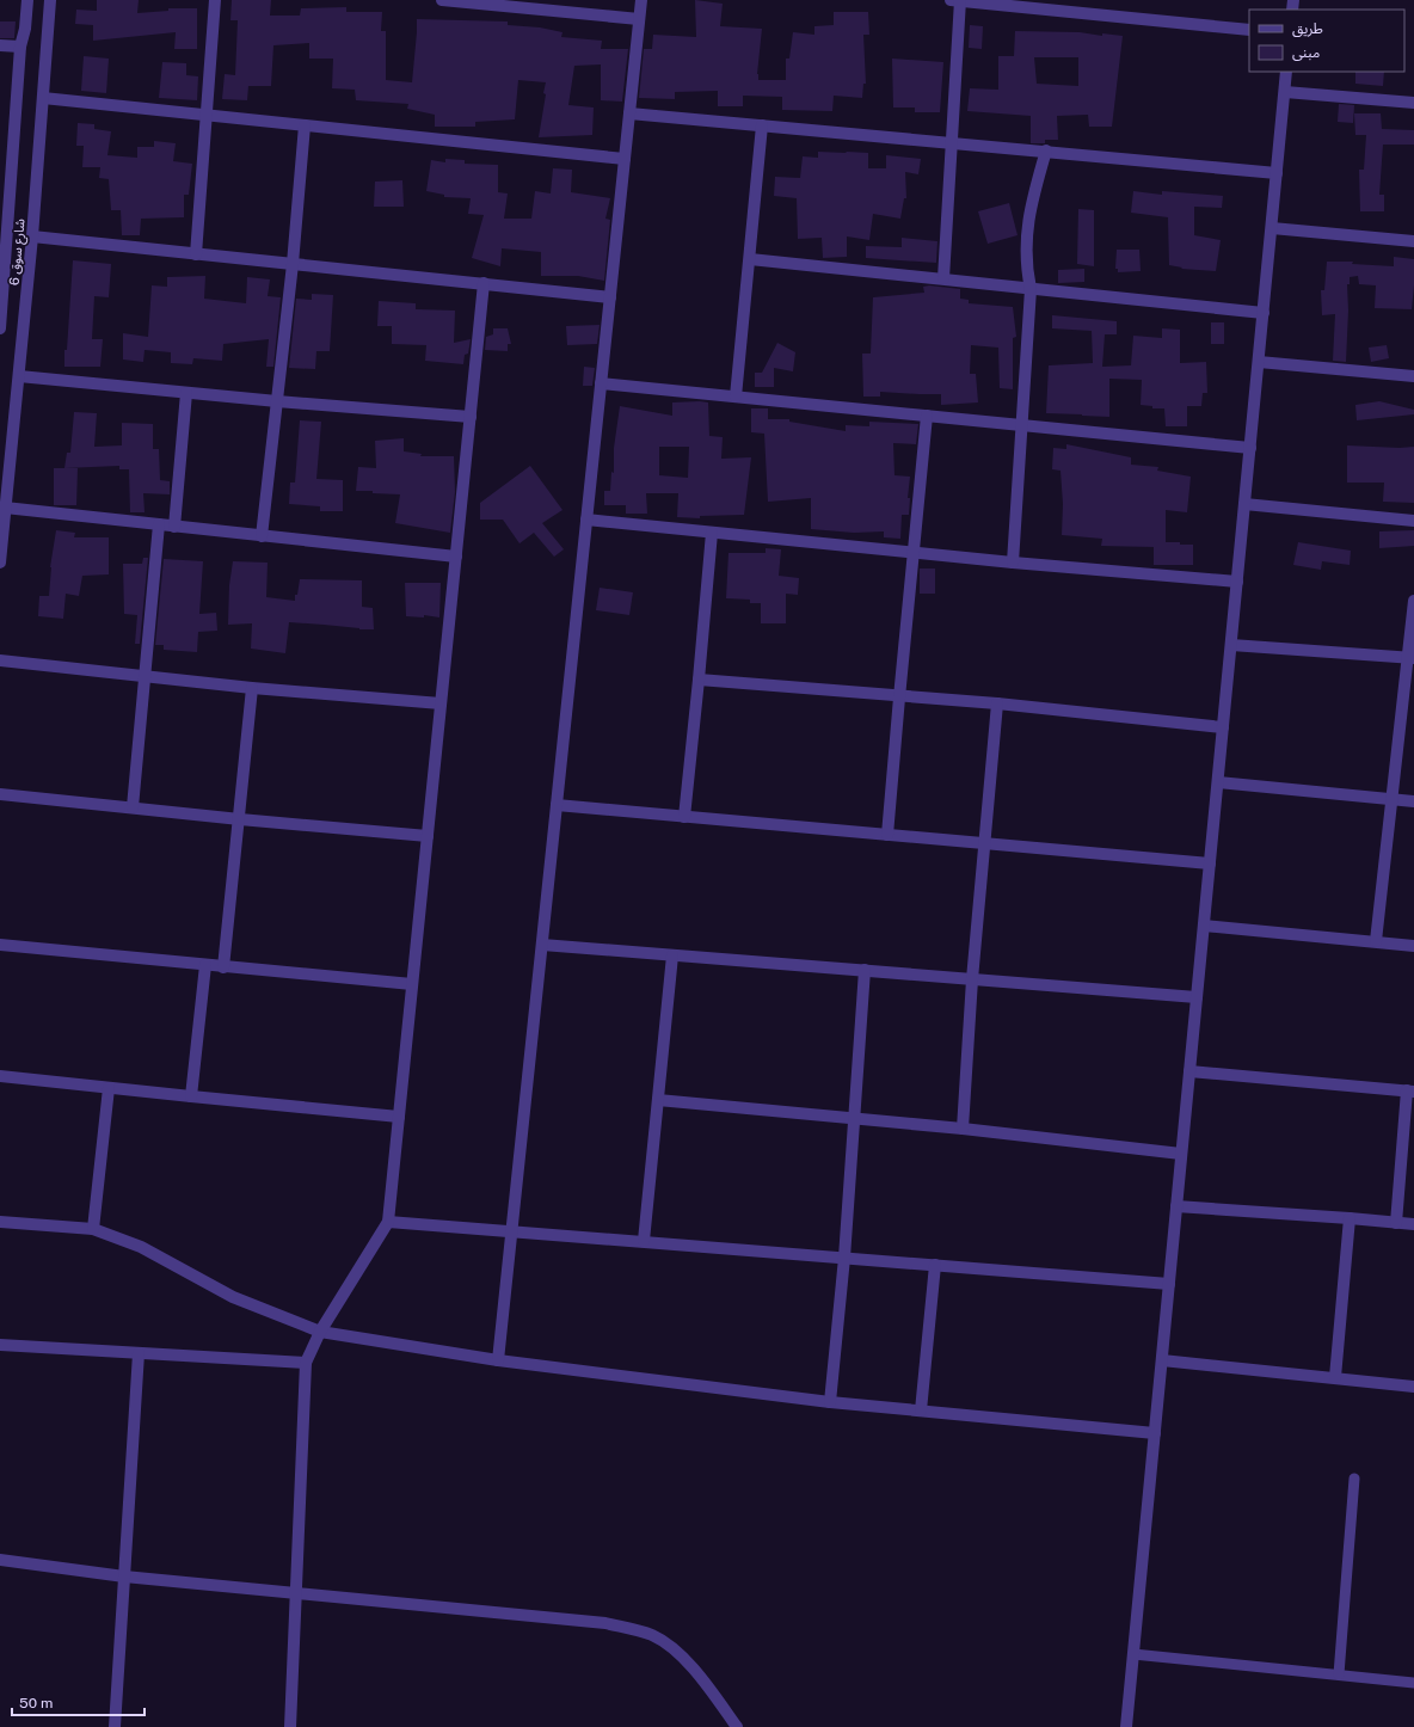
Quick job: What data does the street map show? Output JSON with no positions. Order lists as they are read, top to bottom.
{
  "streets": {
    "street": ["شارع سوق 6"]
  },
  "legend": ["طريق", "مبنى"],
  "scale_bar": "50 m"
}
